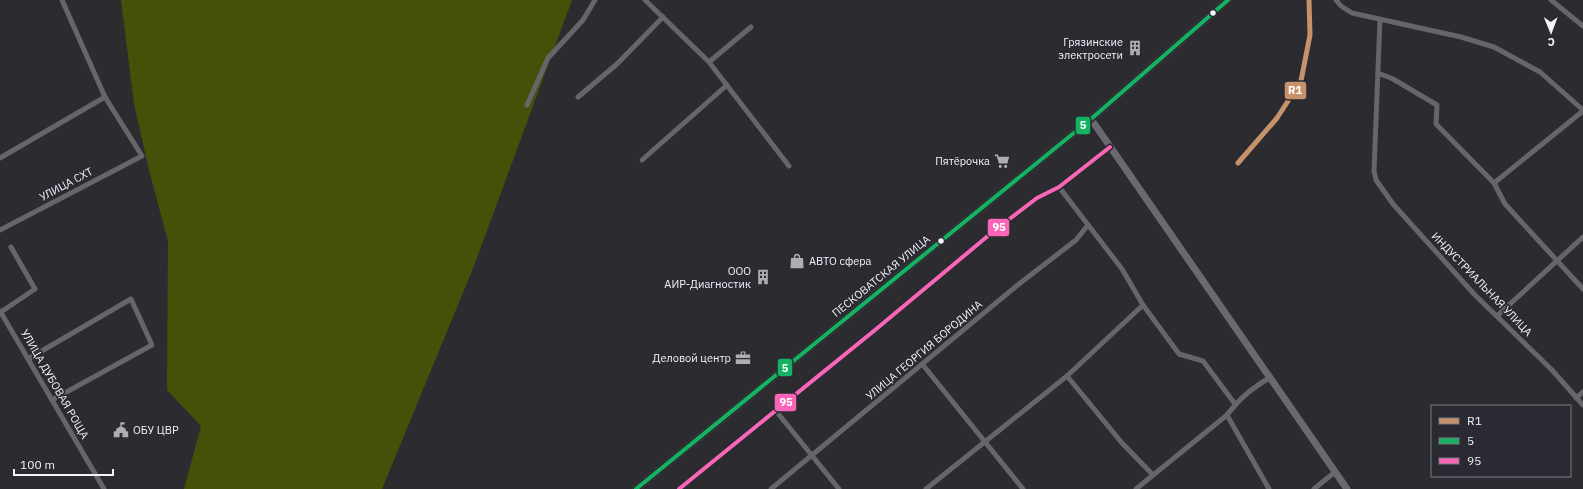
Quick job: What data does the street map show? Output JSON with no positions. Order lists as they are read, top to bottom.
{
  "streets": {
    "main road": ["ПЕСКОВАТСКАЯ УЛИЦА"],
    "street": [
      "УЛИЦА СХТ",
      "ИНДУСТРИАЛЬНАЯ УЛИЦА",
      "УЛИЦА ГЕОРГИЯ БОРОДИНА",
      "УЛИЦА ДУБОВАЯ РОЩА"
    ]
  },
  "places": {
    "building": ["Грязинские электросети", "ООО АИР-Диагностик"],
    "supermarket": ["Пятёрочка"],
    "shop": ["АВТО сфера"],
    "office": ["Деловой центр"],
    "public building": ["ОБУ ЦВР"]
  },
  "lines": ["transit line R1", "transit line 5", "transit line 95"],
  "legend": ["R1", "5", "95"],
  "scale_bar": "100 m",
  "north": "bottom"
}
